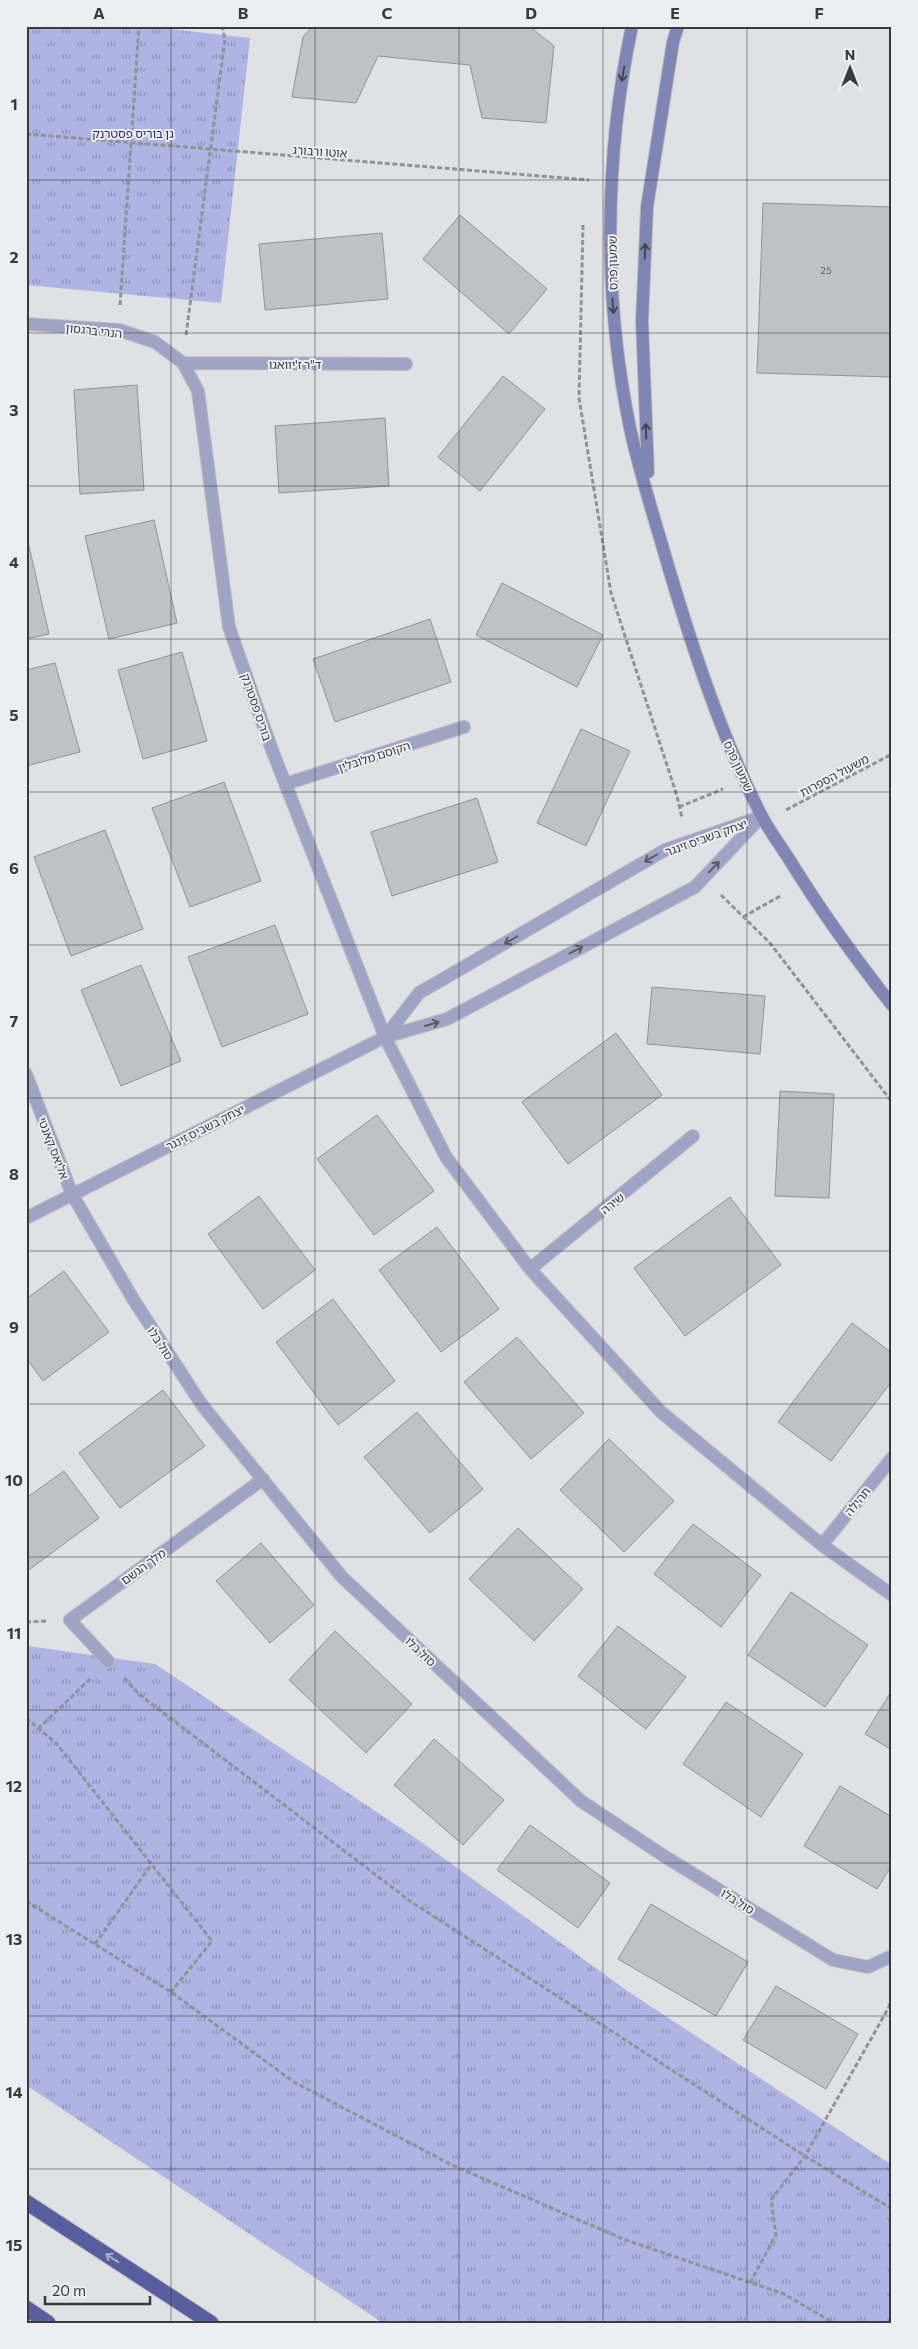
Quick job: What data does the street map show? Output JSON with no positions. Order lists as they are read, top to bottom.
{
  "streets": {
    "street": [
      "שמעון פרס",
      "הנרי ברגסון",
      "ד\"ר ז'יוואגו",
      "בוריס פסטרנק",
      "הקוסם מלובלין",
      "יצחק בשביס זינגר",
      "אליאס קאנטי",
      "שירה",
      "סול בלו",
      "תהילה",
      "מלך הגשם"
    ],
    "path": ["אוטו ורבורג", "משעול הספרות"]
  },
  "crossings": [
    ["אוטו ורבורג", "שמעון פרס"],
    ["שמעון פרס", "יצחק בשביס זינגר"],
    ["הנרי ברגסון", "ד\"ר ז'יוואגו"],
    ["הנרי ברגסון", "בוריס פסטרנק"],
    ["ד\"ר ז'יוואגו", "בוריס פסטרנק"],
    ["בוריס פסטרנק", "הקוסם מלובלין"],
    ["בוריס פסטרנק", "יצחק בשביס זינגר"],
    ["יצחק בשביס זינגר", "אליאס קאנטי"],
    ["יצחק בשביס זינגר", "סול בלו"],
    ["אליאס קאנטי", "סול בלו"],
    ["סול בלו", "מלך הגשם"]
  ],
  "parks": ["גן בוריס פסטרנק"],
  "house_numbers": ["25"],
  "scale_bar": "20 m",
  "north": "top",
  "grid": {
    "columns": [
      "A",
      "B",
      "C",
      "D",
      "E",
      "F"
    ],
    "rows": [
      "1",
      "2",
      "3",
      "4",
      "5",
      "6",
      "7",
      "8",
      "9",
      "10",
      "11",
      "12",
      "13",
      "14",
      "15"
    ]
  }
}
